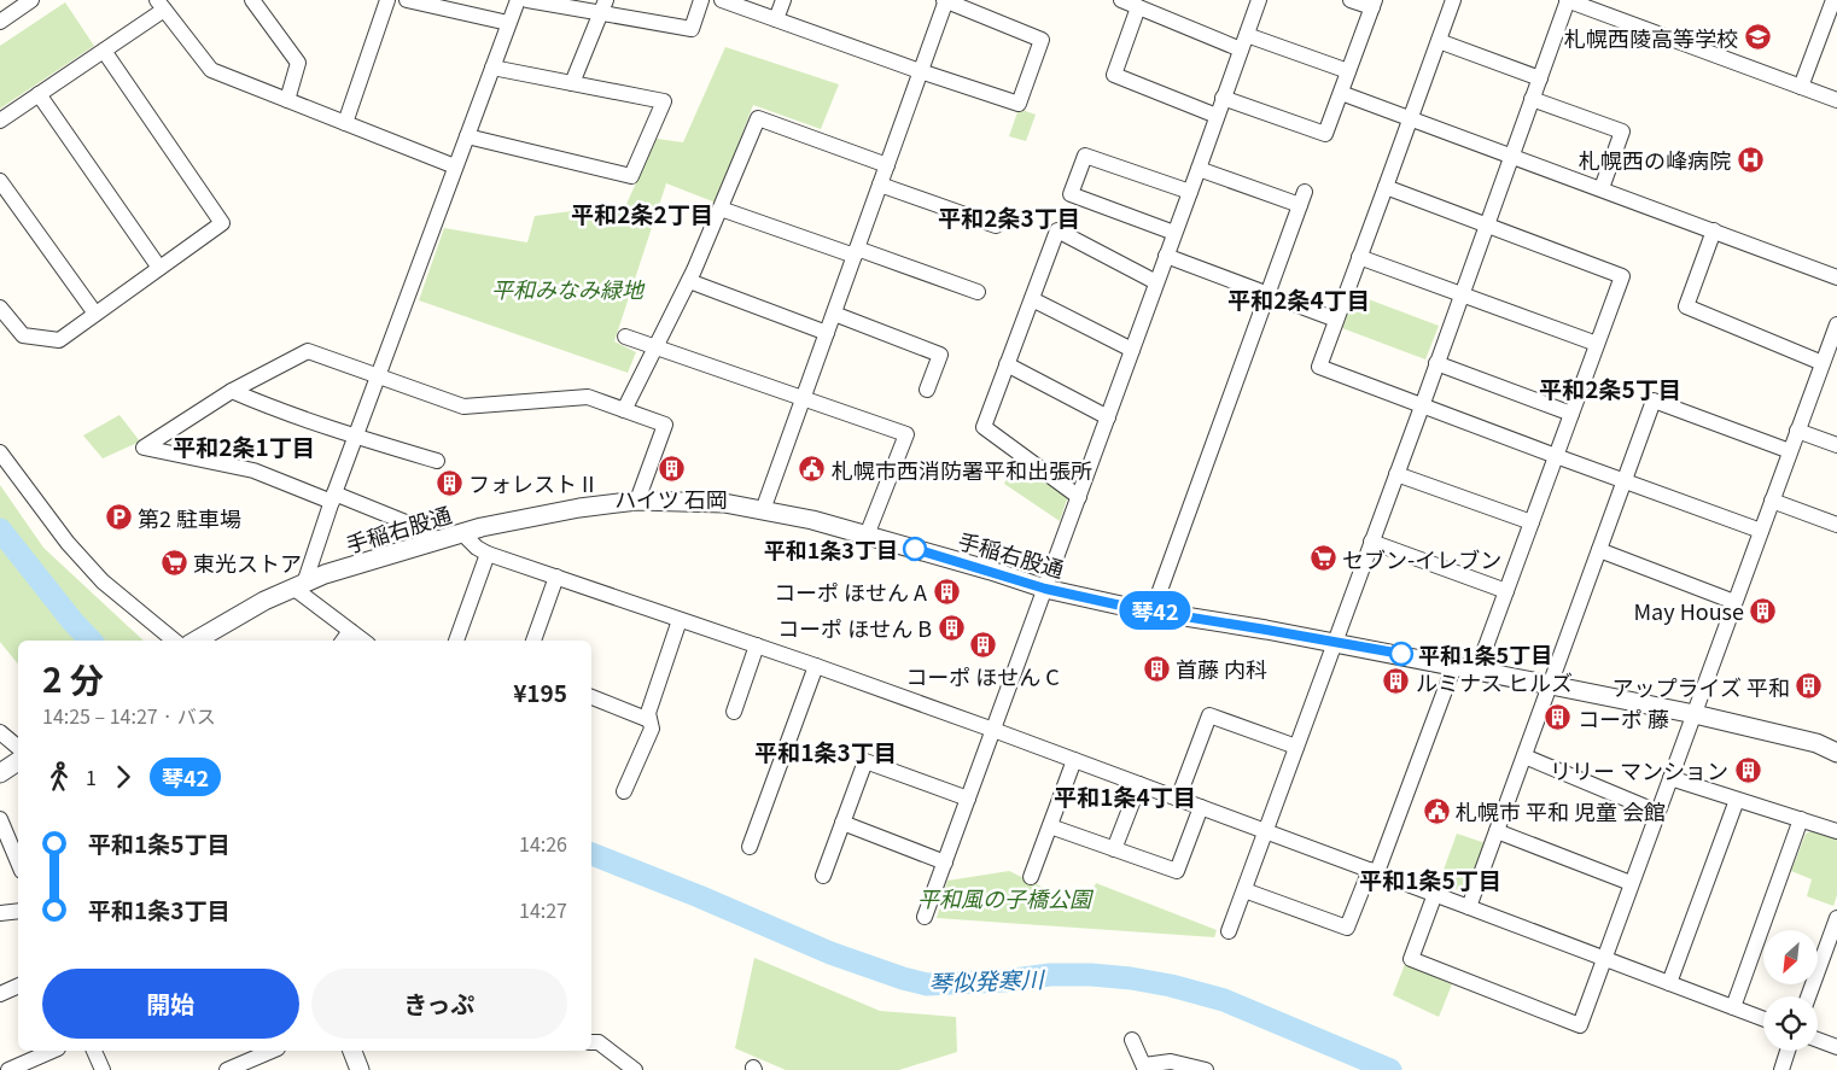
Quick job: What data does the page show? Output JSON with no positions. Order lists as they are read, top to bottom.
{
  "streets": {
    "street": ["手稲右股通"]
  },
  "districts": [
    "平和2条2丁目",
    "平和2条3丁目",
    "平和2条4丁目",
    "平和2条5丁目",
    "平和2条1丁目",
    "平和1条3丁目",
    "平和1条4丁目",
    "平和1条5丁目"
  ],
  "water": ["琴似発寒川"],
  "parks": ["平和みなみ緑地", "平和風の子橋公園"],
  "places": {
    "school or university": ["札幌西陵高等学校"],
    "hospital": ["札幌西の峰病院"],
    "building": [
      "ハイツ 石岡",
      "フォレスト II",
      "コーポ ほせん A",
      "May House",
      "コーポ ほせん B",
      "コーポ ほせん C",
      "首藤 内科",
      "ルミナス ヒルズ",
      "アップライズ 平和",
      "コーポ 藤",
      "リリー マンション"
    ],
    "public building": ["札幌市西消防署平和出張所", "札幌市 平和 児童 会館"],
    "parking": ["第2 駐車場"],
    "other": ["平和1条3丁目", "平和1条5丁目"],
    "supermarket": ["セブン-イレブン", "東光ストア"]
  },
  "lines": ["bus line 琴42"],
  "north": "bottom left",
  "page": {
    "on_map": "琴42",
    "heading": ["2 分", "14:25 – 14:27 · バス", "¥195"],
    "legs": ["1", "琴42"],
    "list": [
      {
        "name": "平和1条5丁目",
        "value": "14:26"
      },
      {
        "name": "平和1条3丁目",
        "value": "14:27"
      }
    ],
    "buttons": ["開始", "きっぷ"]
  }
}
